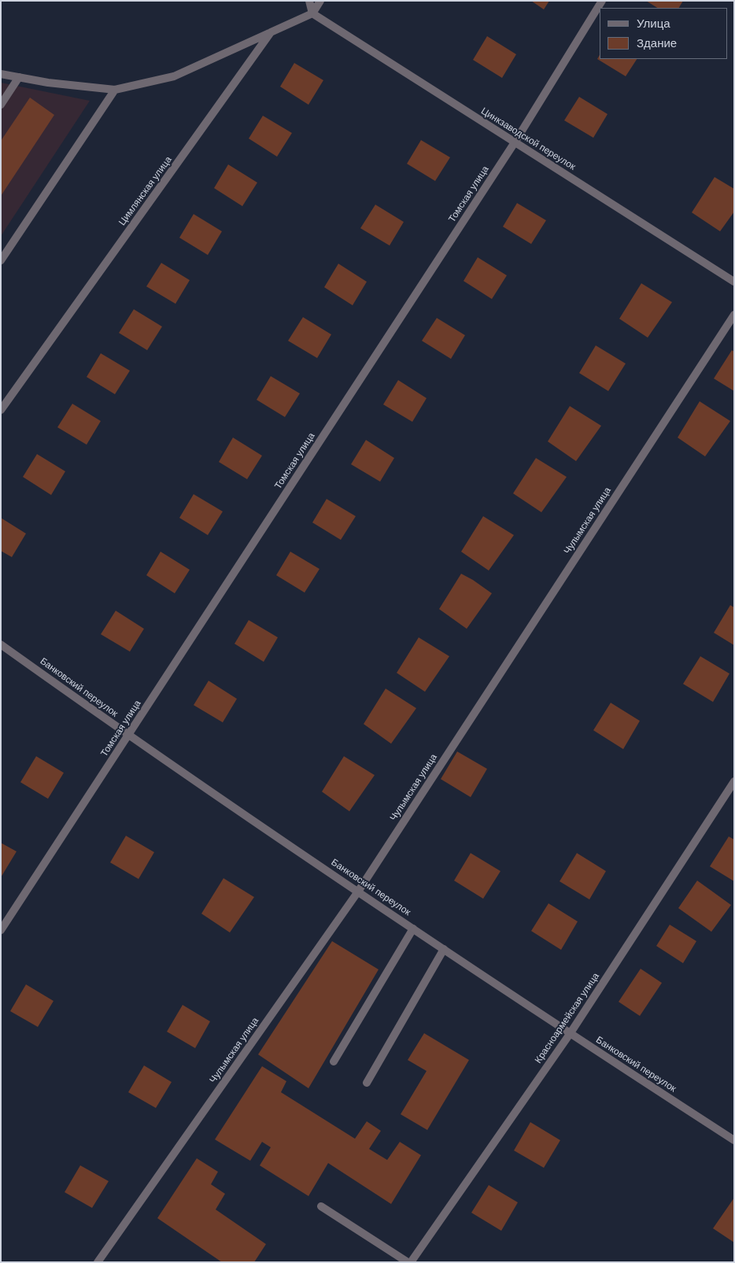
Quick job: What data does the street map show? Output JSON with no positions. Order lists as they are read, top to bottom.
{
  "streets": {
    "street": [
      "Цинкзаводской переулок",
      "Цимлянская улица",
      "Томская улица",
      "Чулымская улица",
      "Банковский переулок",
      "Красноармейская улица"
    ]
  },
  "crossings": [
    ["Цинкзаводской переулок", "Томская улица"],
    ["Томская улица", "Банковский переулок"],
    ["Чулымская улица", "Банковский переулок"],
    ["Банковский переулок", "Красноармейская улица"]
  ],
  "legend": ["Улица", "Здание"]
}
